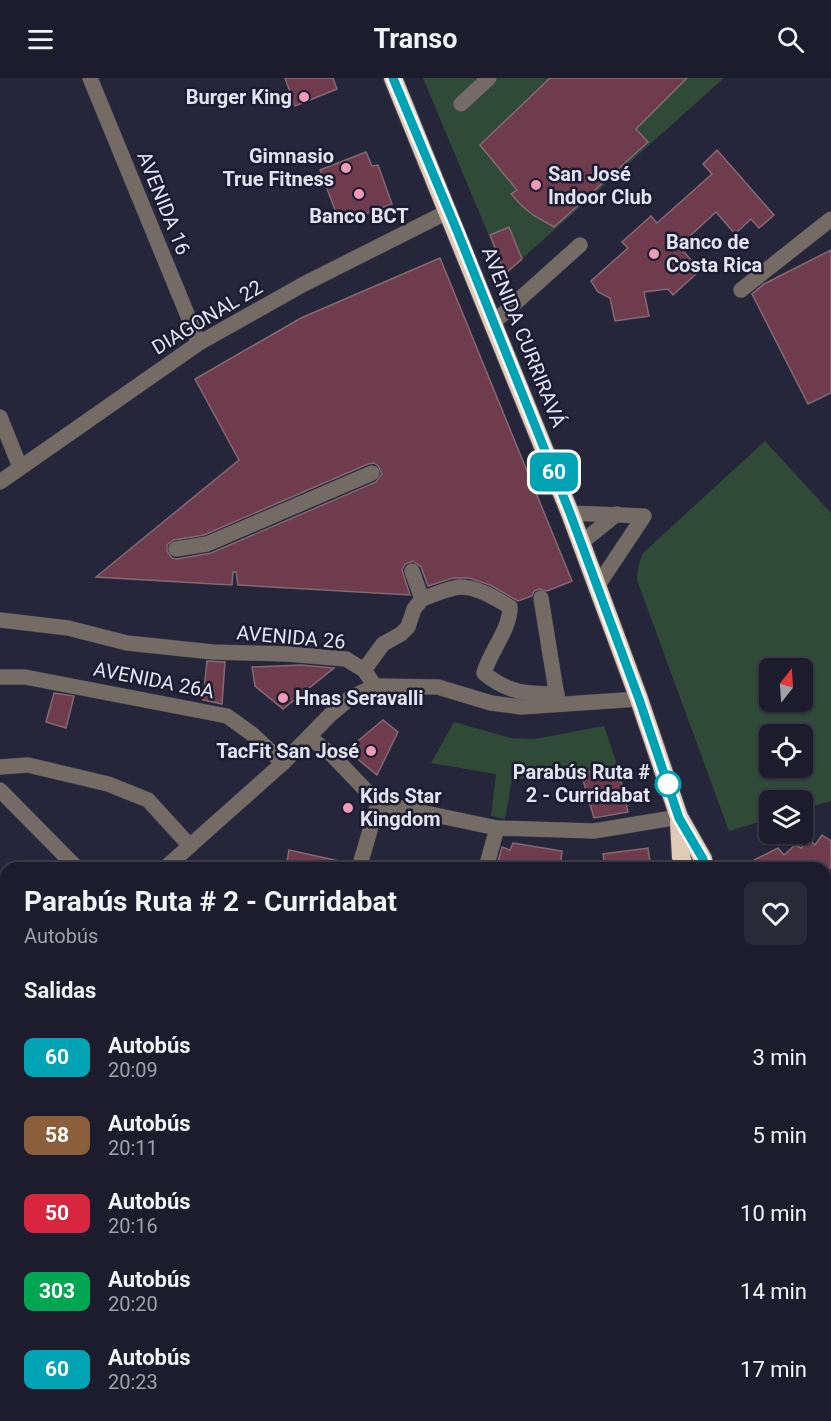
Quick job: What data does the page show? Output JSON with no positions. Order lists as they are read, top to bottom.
{
  "streets": {
    "highway": ["AVENIDA CURRIRAVÁ"],
    "street": [
      "AVENIDA 16",
      "DIAGONAL 22",
      "AVENIDA 26",
      "AVENIDA 26A"
    ]
  },
  "crossings": [
    ["AVENIDA 16", "DIAGONAL 22"],
    ["DIAGONAL 22", "AVENIDA CURRIRAVÁ"]
  ],
  "places": [
    "Burger King",
    "Gimnasio True Fitness",
    "San José Indoor Club",
    "Banco BCT",
    "Banco de Costa Rica",
    "Hnas Seravalli",
    "TacFit San José",
    "Parabús Ruta # 2 - Curridabat",
    "Kids Star Kingdom"
  ],
  "lines": ["bus line 60"],
  "north": "top",
  "page": {
    "header": "Transo",
    "on_map": "60",
    "heading": [
      ["Parabús Ruta # 2 - Curridabat", "Autobús"],
      "Salidas"
    ],
    "list": [
      {
        "mark": "60",
        "name": "Autobús",
        "note": "20:09",
        "value": "3 min"
      },
      {
        "mark": "58",
        "name": "Autobús",
        "note": "20:11",
        "value": "5 min"
      },
      {
        "mark": "50",
        "name": "Autobús",
        "note": "20:16",
        "value": "10 min"
      },
      {
        "mark": "303",
        "name": "Autobús",
        "note": "20:20",
        "value": "14 min"
      },
      {
        "mark": "60",
        "name": "Autobús",
        "note": "20:23",
        "value": "17 min"
      }
    ]
  }
}
